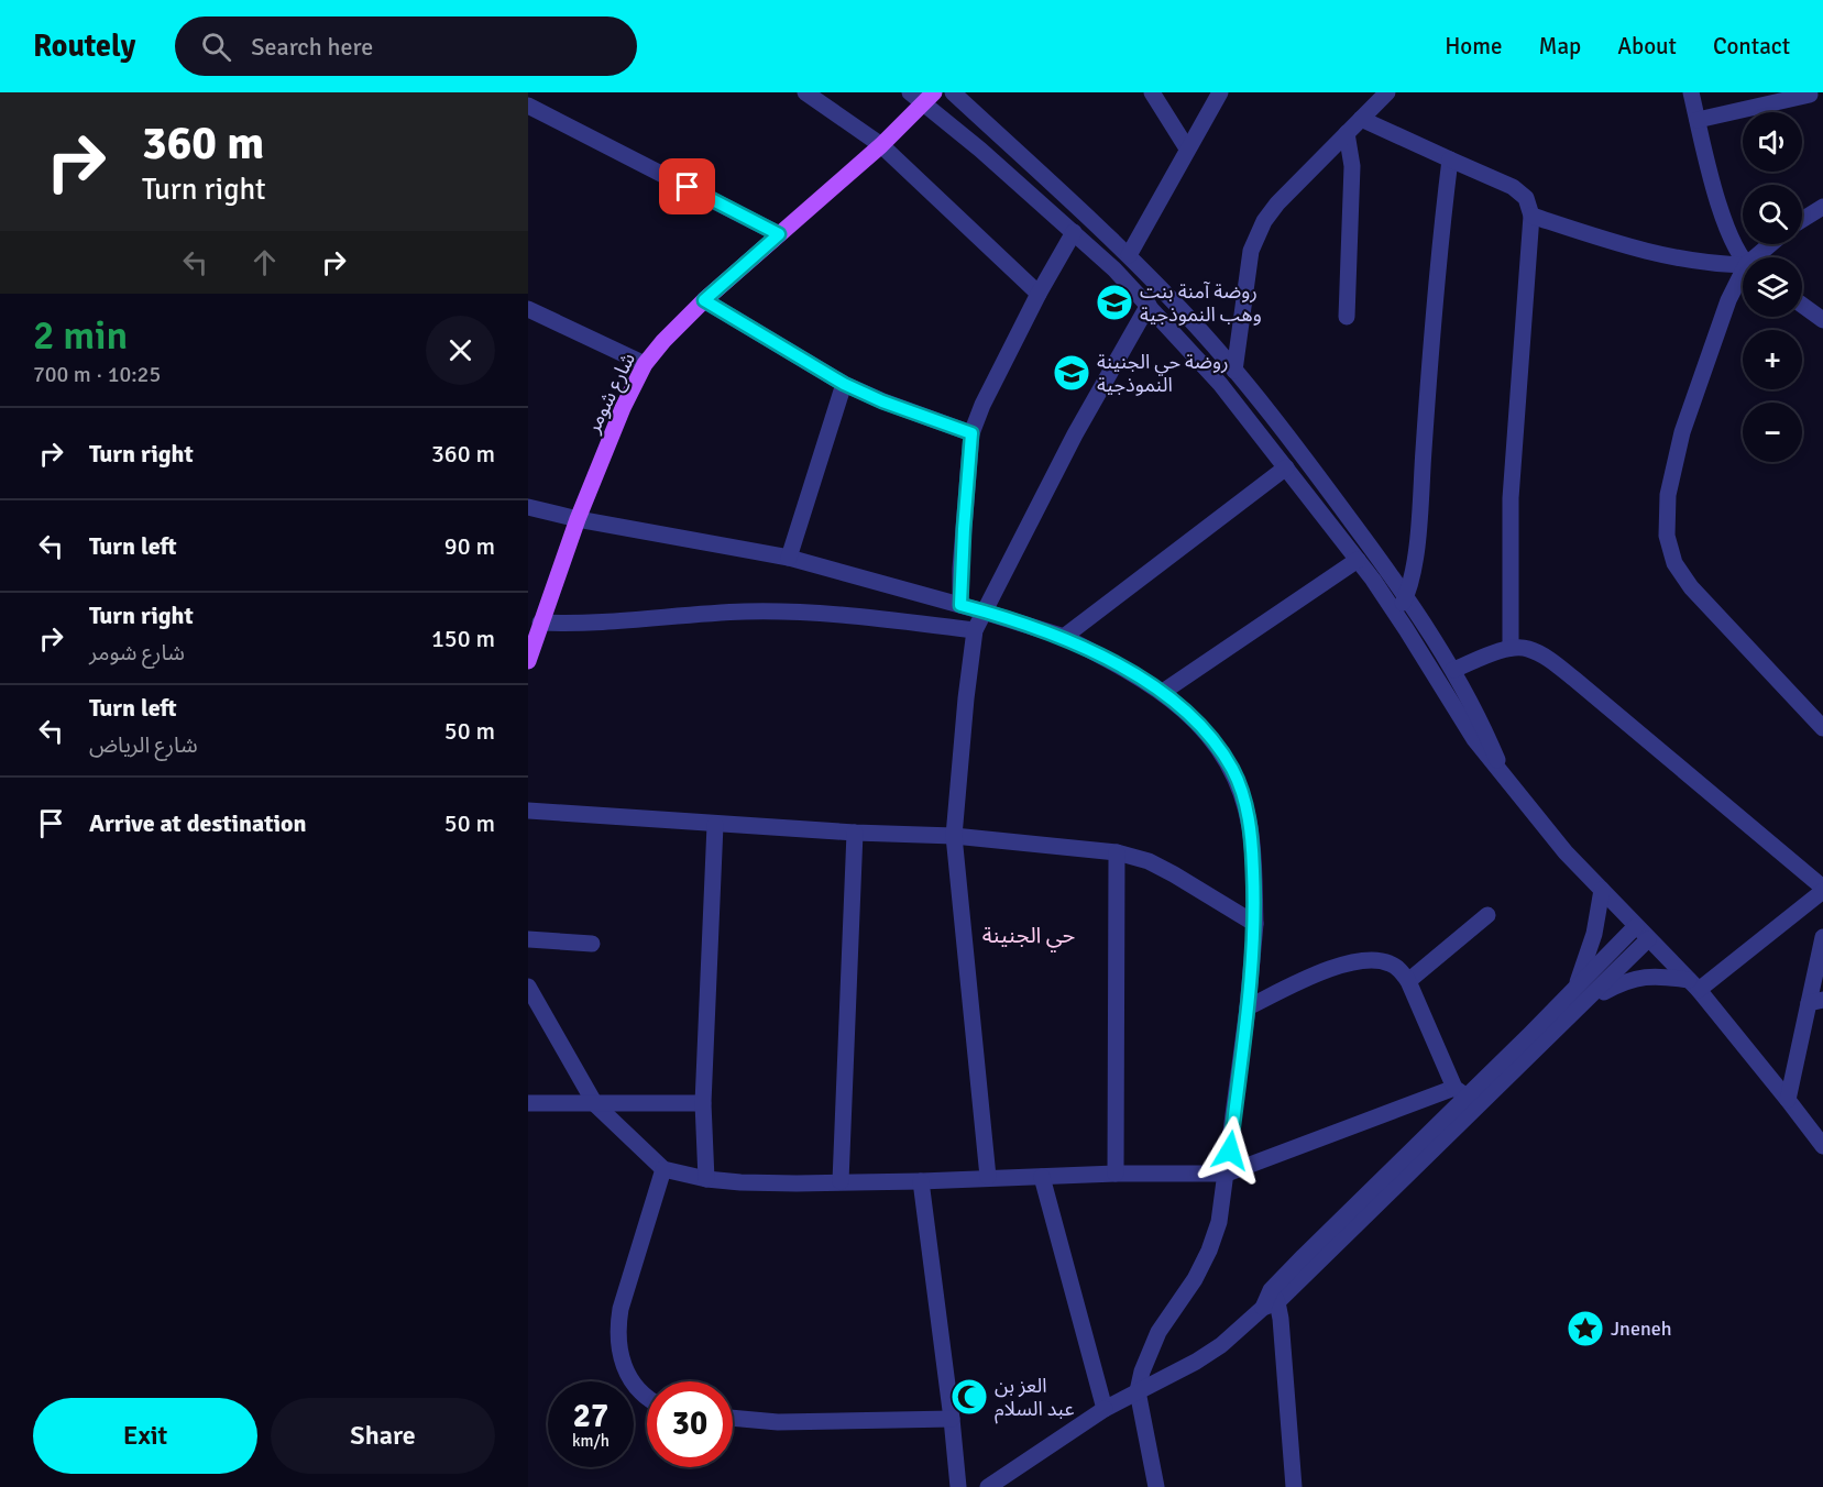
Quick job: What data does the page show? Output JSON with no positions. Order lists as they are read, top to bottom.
{
  "streets": {
    "main road": ["شارع شومر"]
  },
  "districts": ["حي الجنينة"],
  "places": {
    "school or university": ["روضة آمنة بنت وهب النموذجية", "روضة حي الجنينة النموذجية"],
    "place": ["Jneneh"],
    "mosque": ["العز بن عبد السلام"]
  },
  "page": {
    "header": "Routely",
    "search": "Search here",
    "nav": [
      "Home",
      "Map",
      "About",
      "Contact"
    ],
    "turn": ["360 m", "Turn right"],
    "map_buttons": ["+", "−"],
    "heading": ["2 min", "700 m · 10:25"],
    "list": [
      {
        "name": "Turn right",
        "value": "360 m"
      },
      {
        "name": "Turn left",
        "value": "90 m"
      },
      {
        "name": "Turn right",
        "note": "شارع شومر",
        "value": "150 m"
      },
      {
        "name": "Turn left",
        "note": "شارع الرياض",
        "value": "50 m"
      },
      {
        "name": "Arrive at destination",
        "value": "50 m"
      }
    ],
    "speed": "27 km/h",
    "limit": "30",
    "buttons": ["Exit", "Share"]
  }
}
